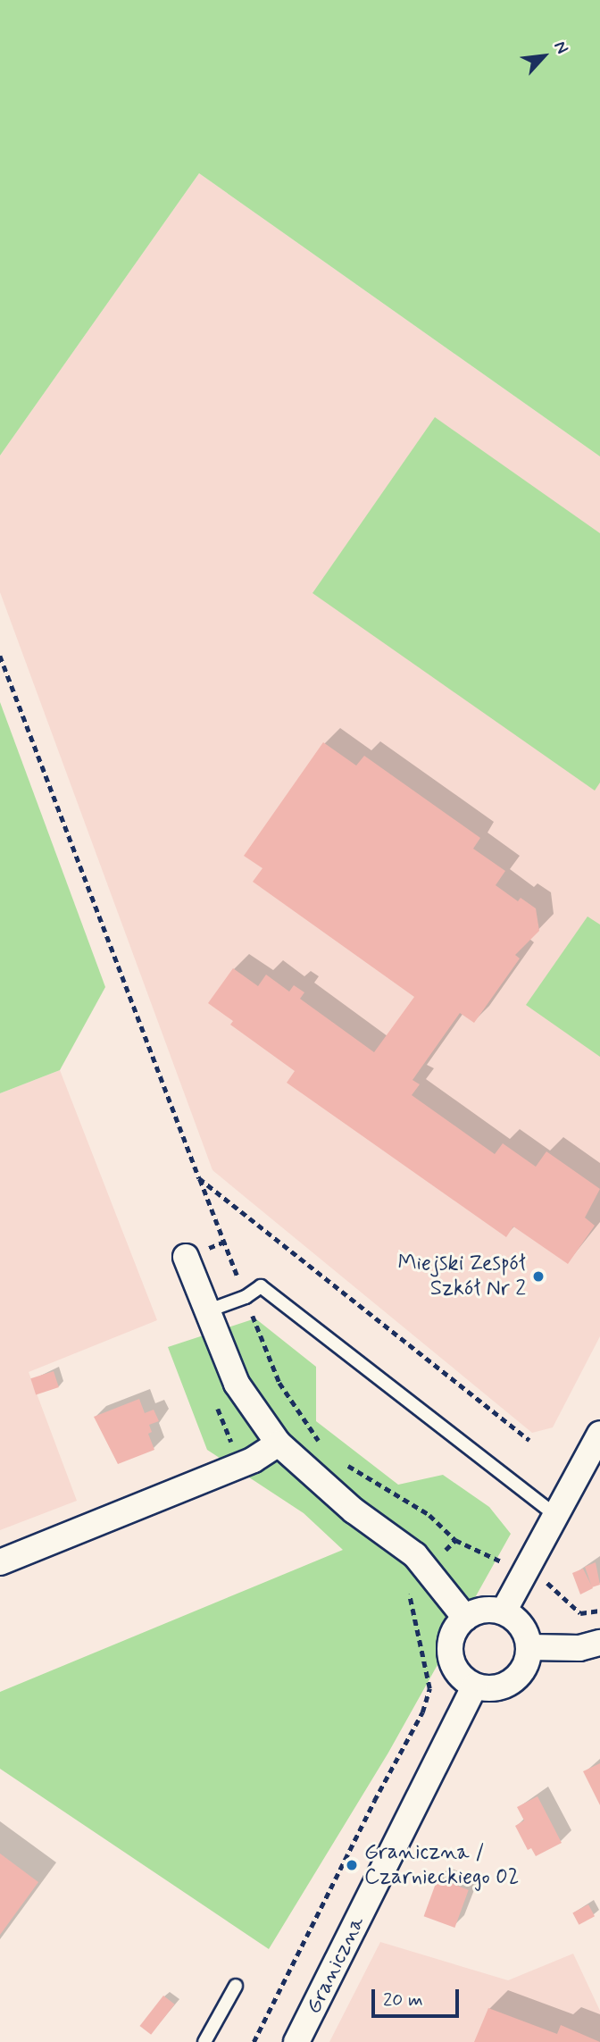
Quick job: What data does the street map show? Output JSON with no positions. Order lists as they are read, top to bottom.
{
  "streets": {
    "street": ["Graniczna"]
  },
  "places": ["Miejski Zespół Szkół Nr 2", "Graniczna / Czarnieckiego 02"],
  "scale_bar": "20 m",
  "north": "top right"
}
